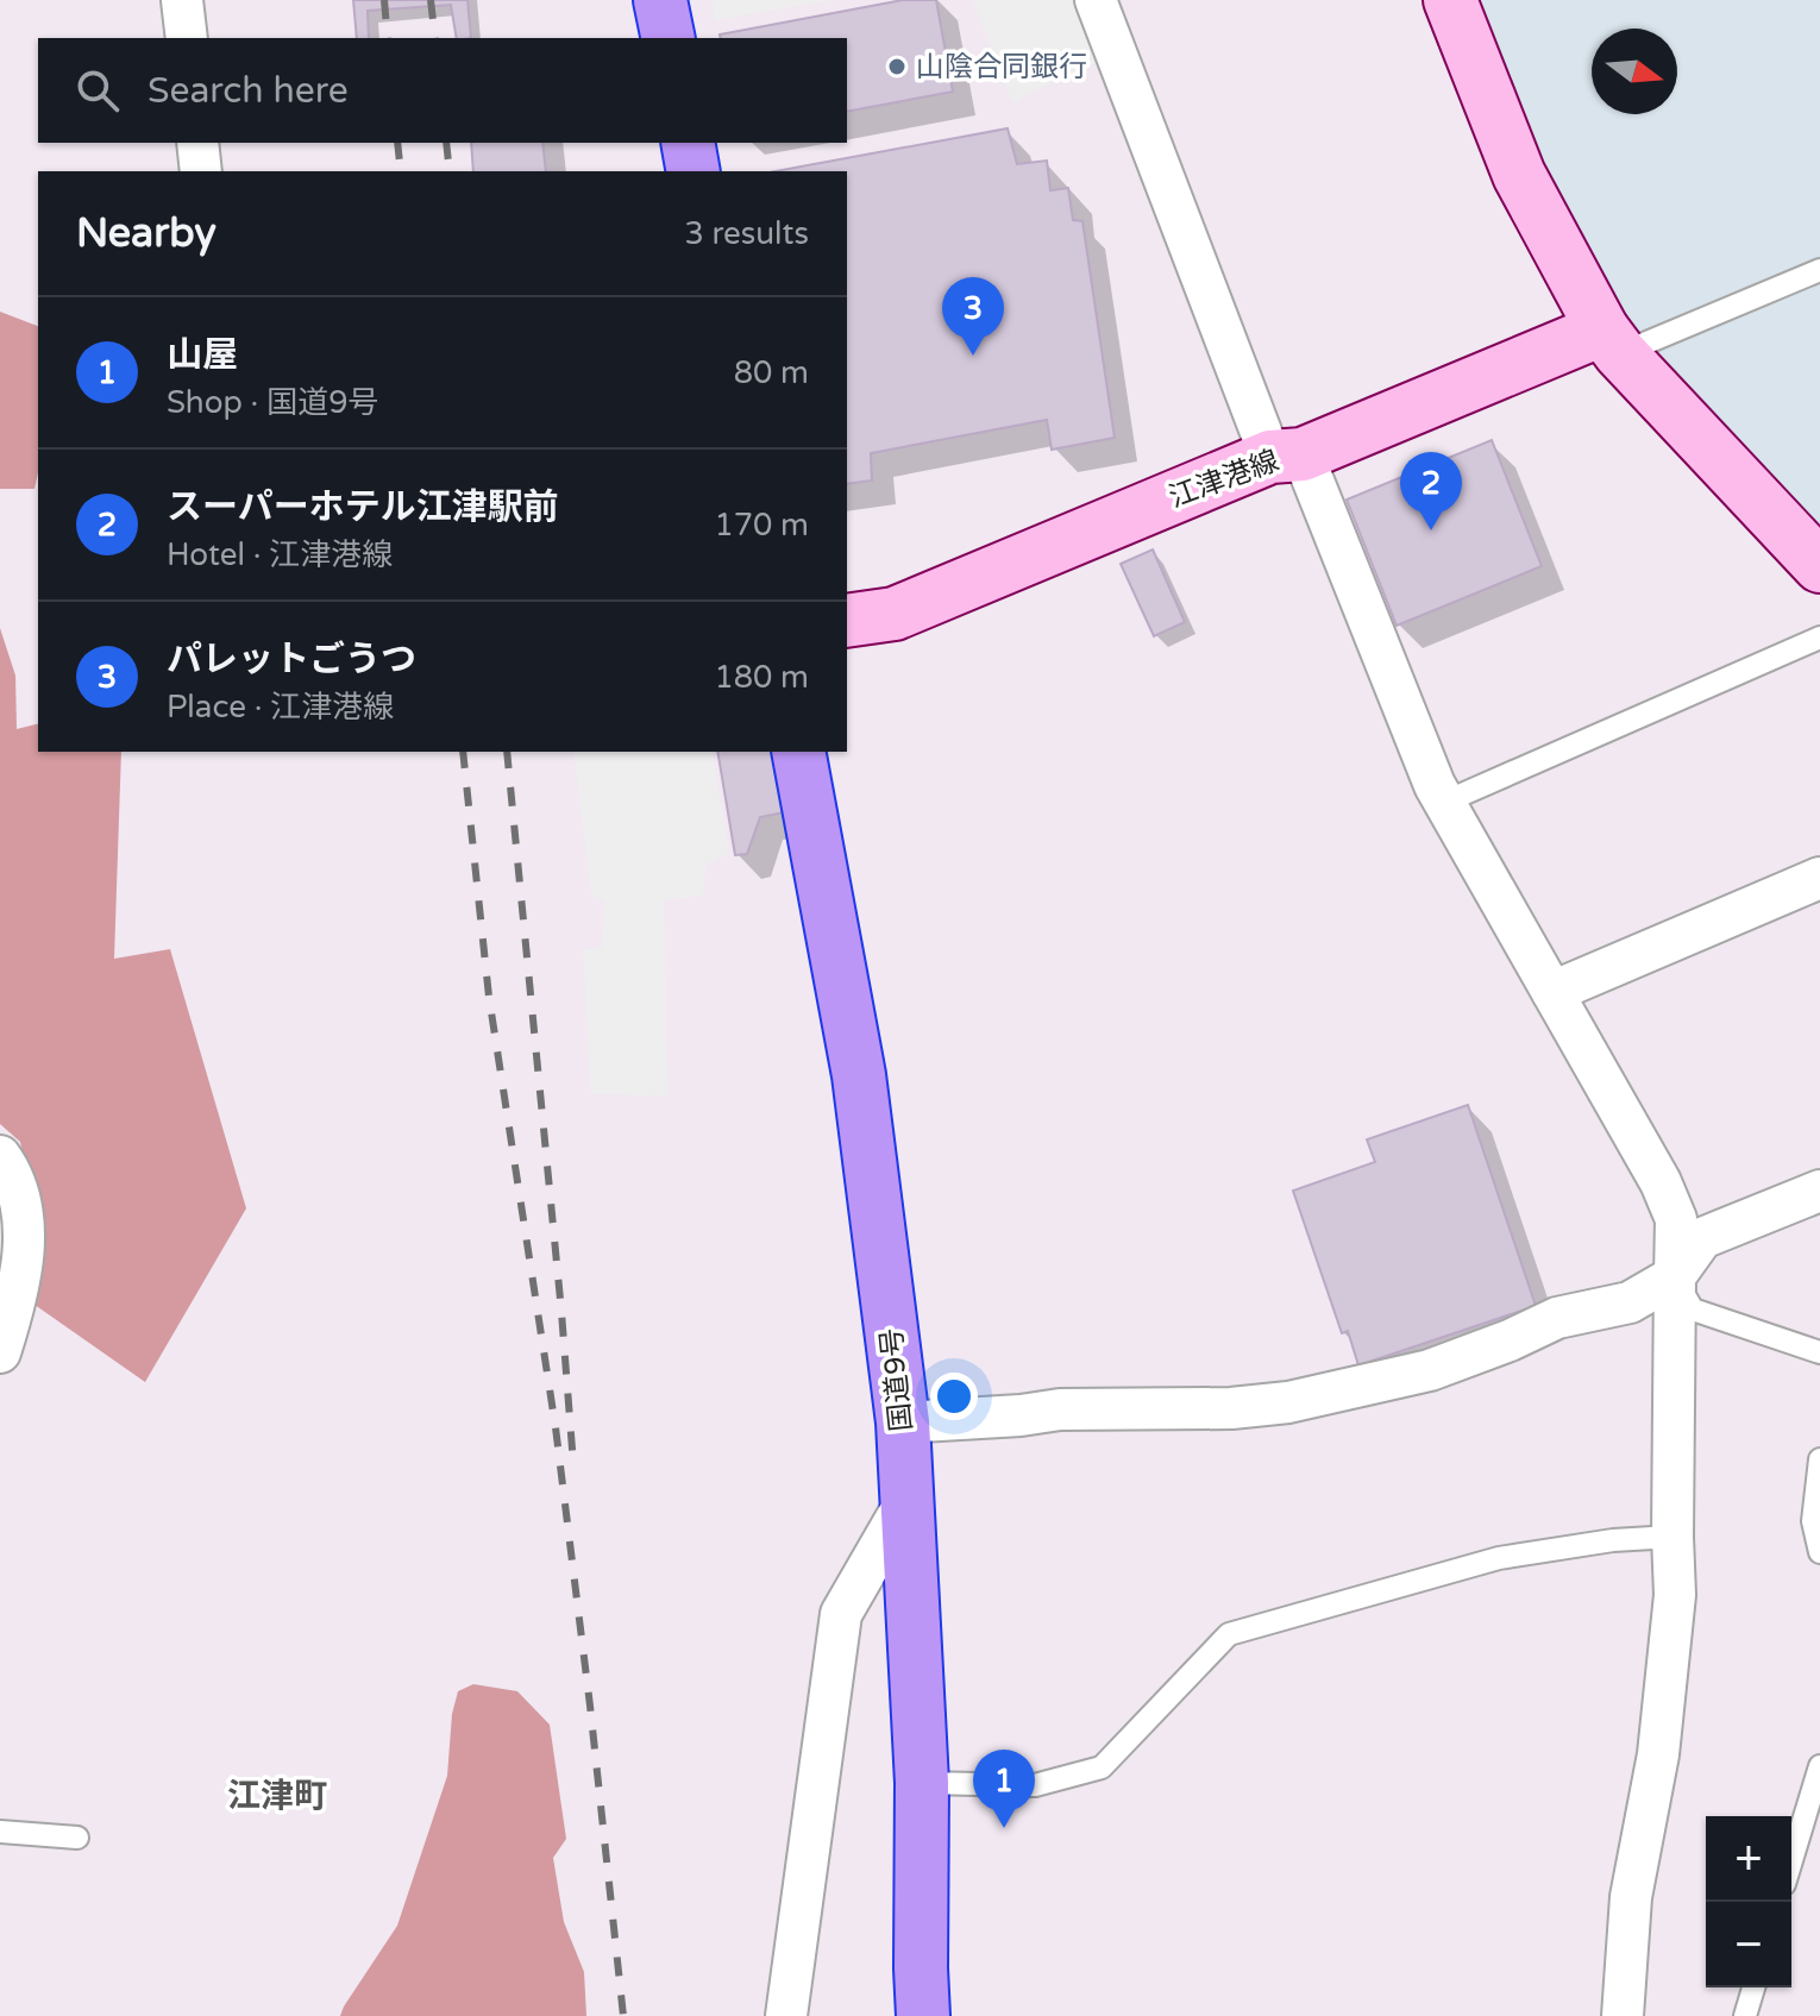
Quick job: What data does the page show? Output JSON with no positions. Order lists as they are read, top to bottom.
{
  "streets": {
    "highway": ["国道9号"],
    "main road": ["江津港線"]
  },
  "districts": ["江津町"],
  "places": ["山陰合同銀行"],
  "north": "right",
  "page": {
    "search": "Search here",
    "heading": ["Nearby", "3 results"],
    "pins": ["3", "2", "1"],
    "list": [
      {
        "mark": "1",
        "name": "山屋",
        "note": "Shop · 国道9号",
        "value": "80 m"
      },
      {
        "mark": "2",
        "name": "スーパーホテル江津駅前",
        "note": "Hotel · 江津港線",
        "value": "170 m"
      },
      {
        "mark": "3",
        "name": "パレットごうつ",
        "note": "Place · 江津港線",
        "value": "180 m"
      }
    ],
    "map_buttons": ["+", "−"]
  }
}
